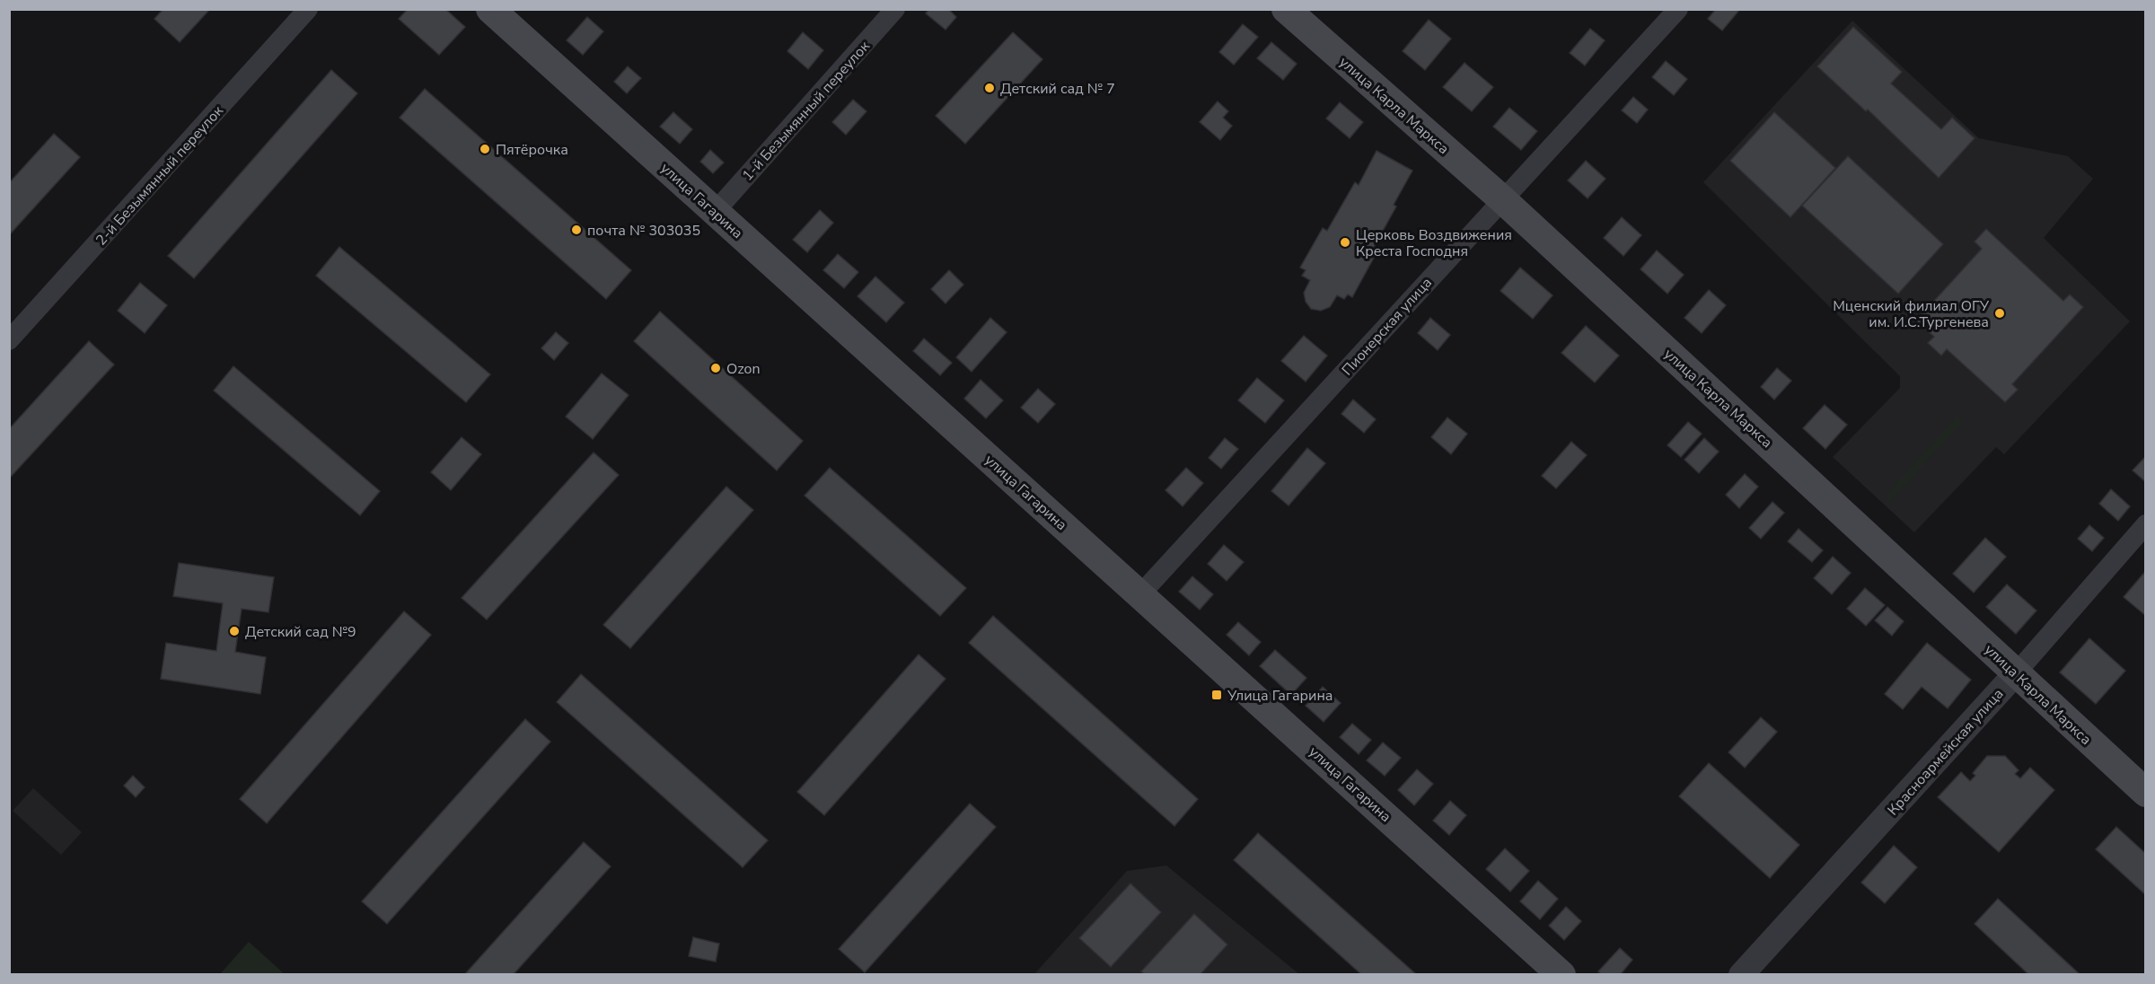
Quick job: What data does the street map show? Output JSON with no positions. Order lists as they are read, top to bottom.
{
  "streets": {
    "main road": ["улица Карла Маркса", "улица Гагарина"],
    "street": [
      "1-й Безымянный переулок",
      "2-й Безымянный переулок",
      "Пионерская улица",
      "Красноармейская улица"
    ]
  },
  "crossings": [
    ["улица Карла Маркса", "Пионерская улица"],
    ["улица Карла Маркса", "Красноармейская улица"],
    ["1-й Безымянный переулок", "улица Гагарина"],
    ["улица Гагарина", "Пионерская улица"]
  ],
  "places": {
    "other": [
      "Детский сад № 7",
      "Пятёрочка",
      "почта № 303035",
      "Церковь Воздвижения Креста Господня",
      "Мценский филиал ОГУ им. И.С.Тургенева",
      "Ozon",
      "Детский сад №9"
    ],
    "transit": ["Улица Гагарина"]
  }
}
